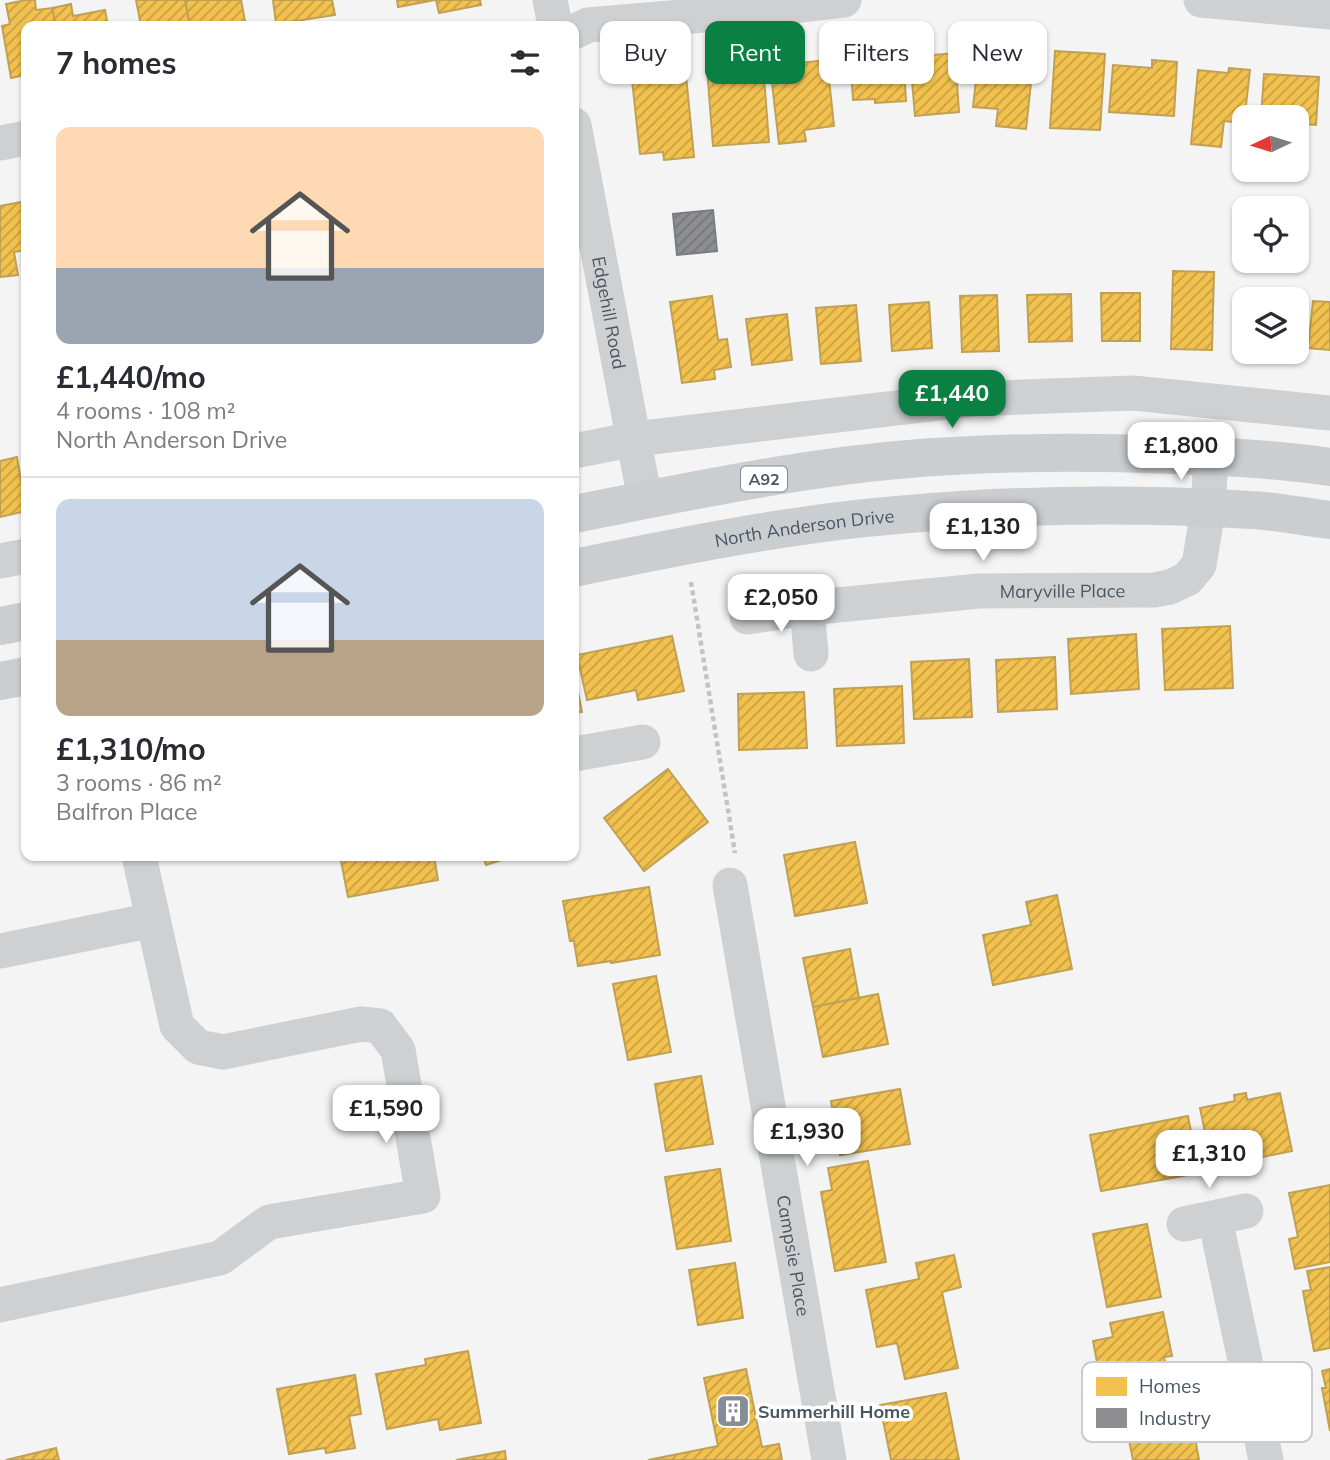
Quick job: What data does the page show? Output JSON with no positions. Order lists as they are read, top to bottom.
{
  "streets": {
    "main road": ["A92", "North Anderson Drive"],
    "street": ["Edgehill Road", "Maryville Place", "Campsie Place"]
  },
  "crossings": [
    ["Edgehill Road", "A92"],
    ["A92", "Maryville Place"],
    ["North Anderson Drive", "Maryville Place"]
  ],
  "places": {
    "building": ["Summerhill Home"]
  },
  "legend": ["Homes", "Industry"],
  "north": "left",
  "page": {
    "chip": [
      "Buy",
      "Rent",
      "Filters",
      "New"
    ],
    "heading": "7 homes",
    "list": [
      {
        "name": "£1,440/mo",
        "note": "4 rooms · 108 m² · North Anderson Drive"
      },
      {
        "name": "£1,310/mo",
        "note": "3 rooms · 86 m² · Balfron Place"
      }
    ],
    "price": [
      "£1,440",
      "£1,800",
      "£1,130",
      "£2,050",
      "£1,590",
      "£1,930",
      "£1,310"
    ]
  }
}
